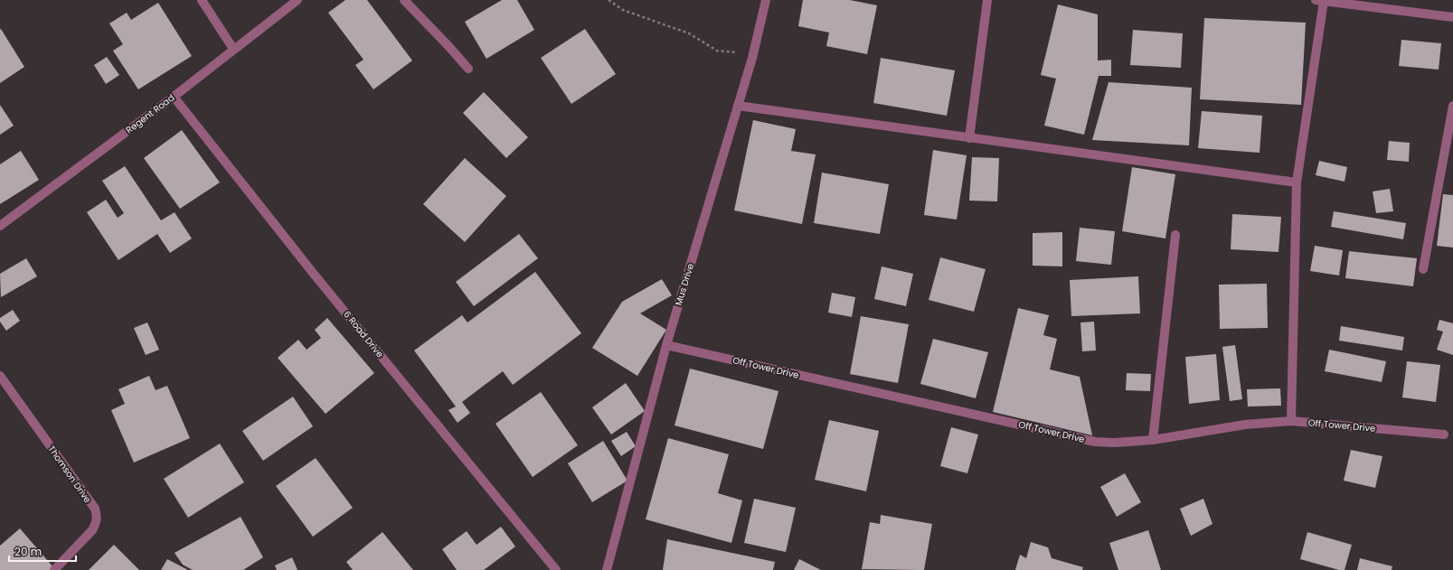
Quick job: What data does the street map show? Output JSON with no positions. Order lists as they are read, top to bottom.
{
  "streets": {
    "street": [
      "Regent Road",
      "Mus Drive",
      "6 Road Drive",
      "Off Tower Drive",
      "Thomson Drive"
    ]
  },
  "crossings": [
    ["Regent Road", "6 Road Drive"],
    ["Mus Drive", "Off Tower Drive"]
  ],
  "scale_bar": "20 m"
}
